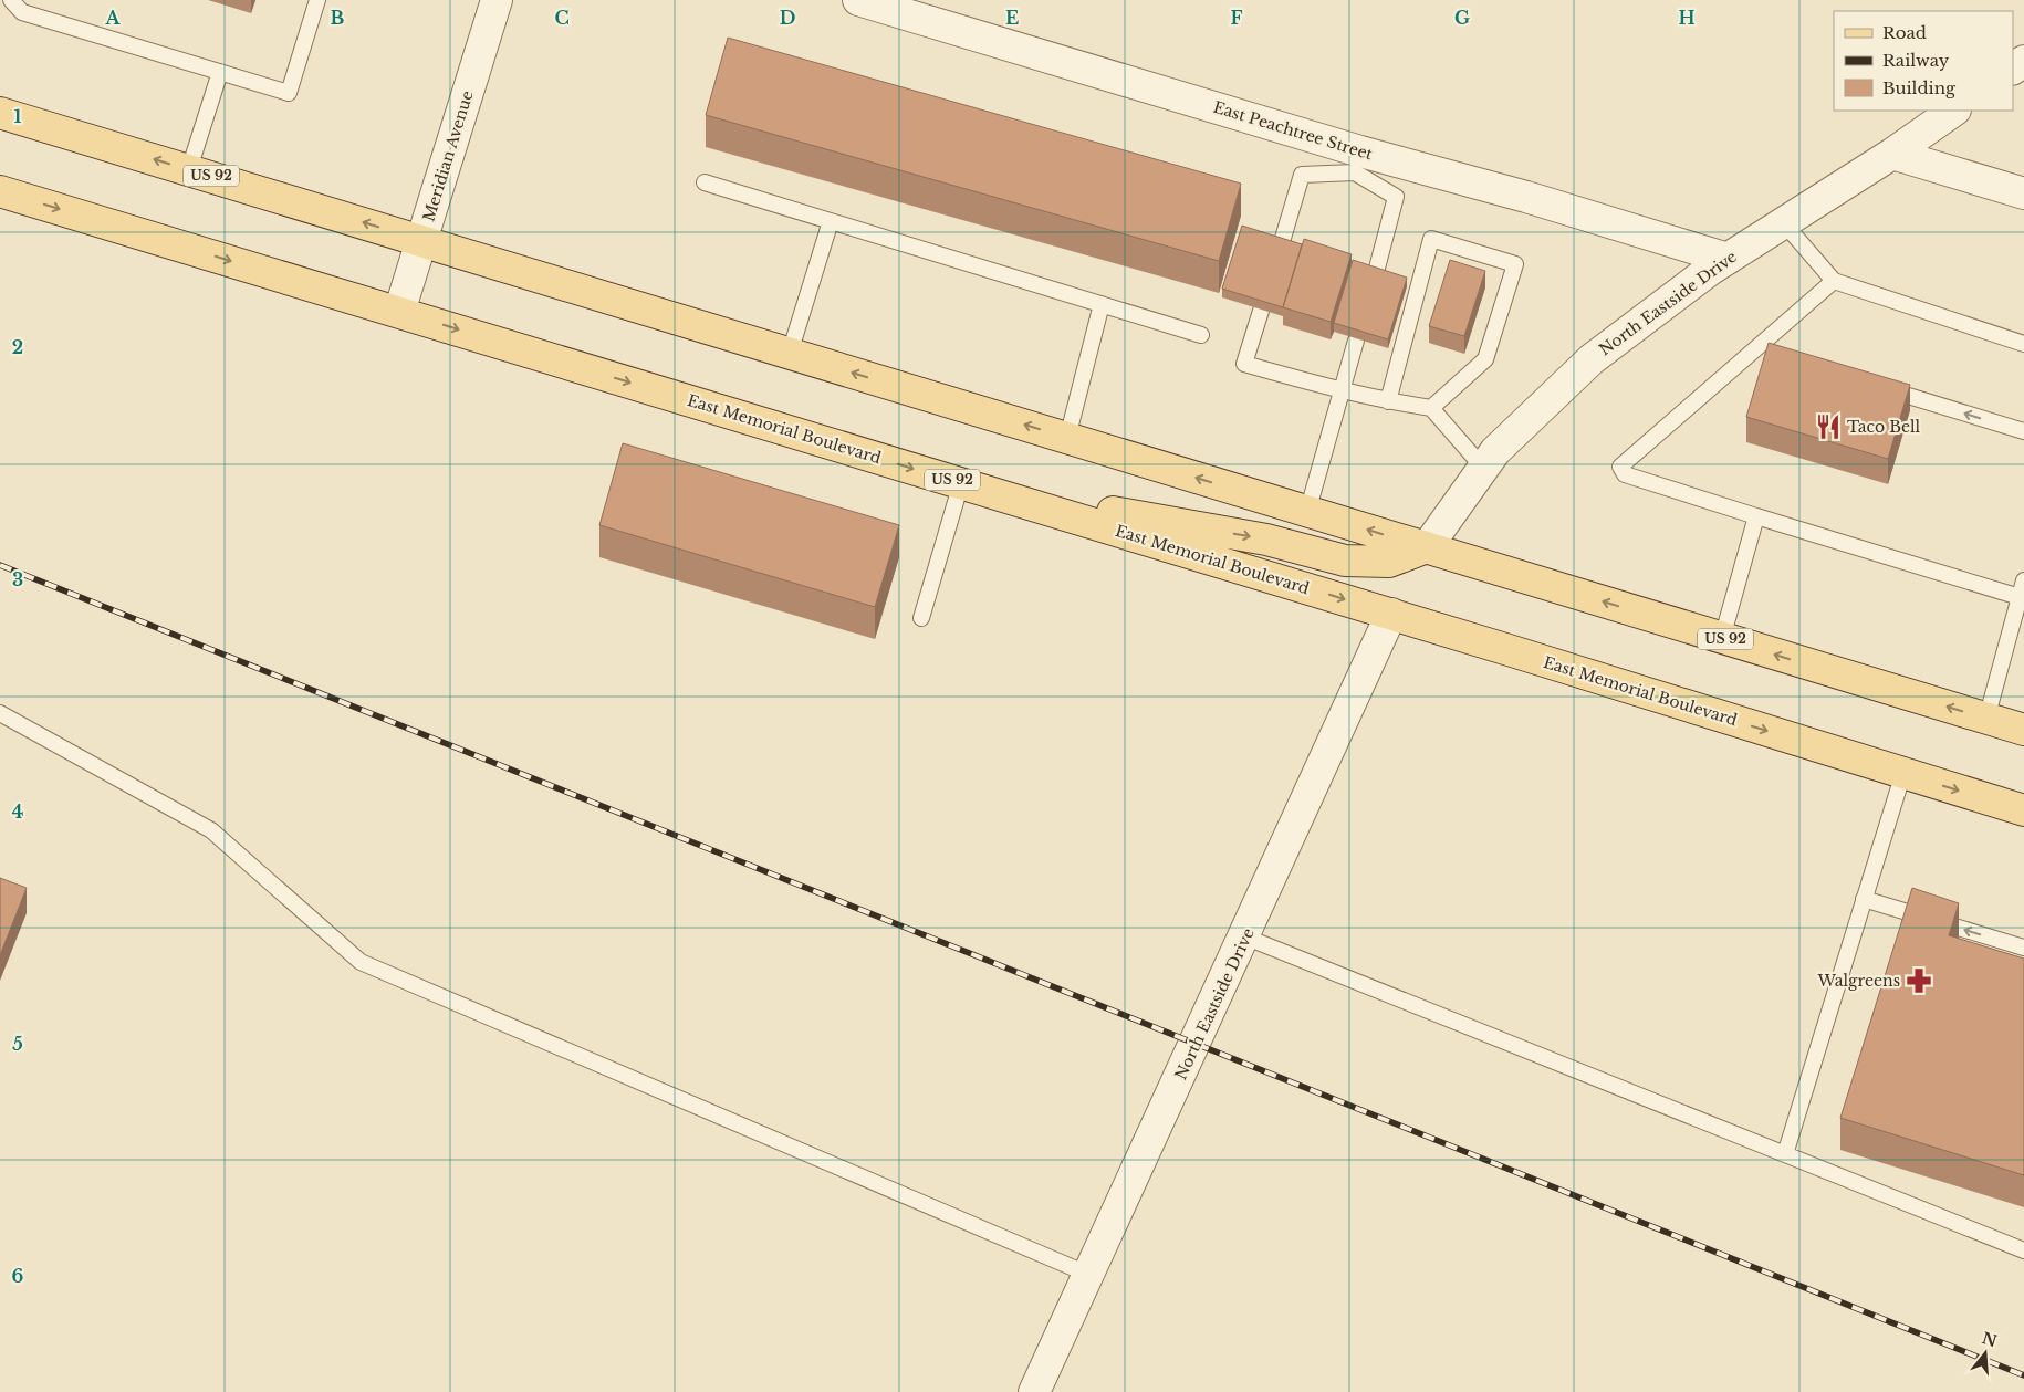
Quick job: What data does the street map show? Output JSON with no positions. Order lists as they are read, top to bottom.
{
  "streets": {
    "main road": ["US 92", "East Memorial Boulevard"],
    "street": ["East Peachtree Street", "Meridian Avenue", "North Eastside Drive"]
  },
  "crossings": [
    ["East Peachtree Street", "North Eastside Drive"],
    ["Meridian Avenue", "US 92"],
    ["Meridian Avenue", "East Memorial Boulevard"],
    ["US 92", "North Eastside Drive"],
    ["US 92", "East Memorial Boulevard"],
    ["North Eastside Drive", "East Memorial Boulevard"]
  ],
  "places": {
    "restaurant": ["Taco Bell"],
    "pharmacy": ["Walgreens"]
  },
  "legend": ["Road", "Railway", "Building"],
  "north": "top",
  "grid": {
    "columns": [
      "A",
      "B",
      "C",
      "D",
      "E",
      "F",
      "G",
      "H"
    ],
    "rows": [
      "1",
      "2",
      "3",
      "4",
      "5",
      "6"
    ]
  }
}
